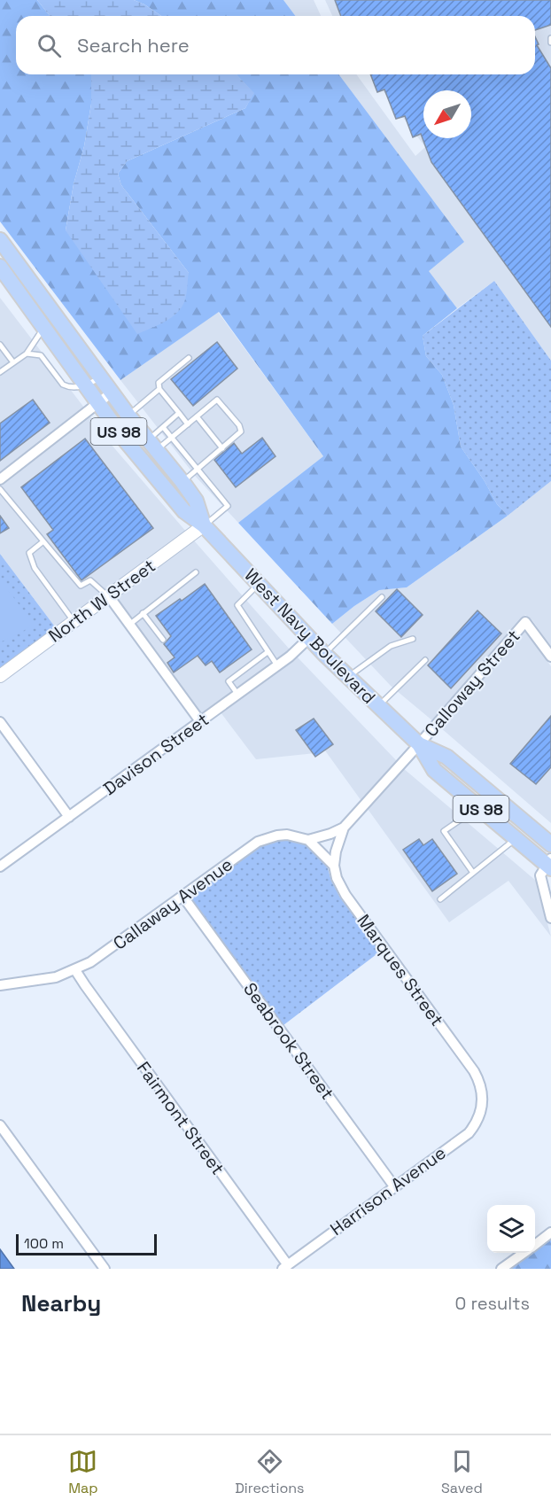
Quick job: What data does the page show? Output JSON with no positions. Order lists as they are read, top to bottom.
{
  "streets": {
    "main road": ["US 98", "North W Street", "West Navy Boulevard"],
    "street": [
      "Calloway Street",
      "Davison Street",
      "Callaway Avenue",
      "Marques Street",
      "Seabrook Street",
      "Fairmont Street",
      "Harrison Avenue"
    ]
  },
  "crossings": [
    ["North W Street", "West Navy Boulevard"],
    ["West Navy Boulevard", "Calloway Street"],
    ["West Navy Boulevard", "Davison Street"],
    ["West Navy Boulevard", "Callaway Avenue"],
    ["Calloway Street", "Callaway Avenue"],
    ["Callaway Avenue", "Marques Street"],
    ["Callaway Avenue", "Seabrook Street"],
    ["Callaway Avenue", "Fairmont Street"],
    ["Marques Street", "Harrison Avenue"],
    ["Seabrook Street", "Harrison Avenue"],
    ["Fairmont Street", "Harrison Avenue"]
  ],
  "scale_bar": "100 m",
  "north": "bottom left",
  "page": {
    "search": "Search here",
    "scale": "100 m",
    "heading": ["Nearby", "0 results"],
    "nav": ["Map", "Directions", "Saved"]
  }
}
